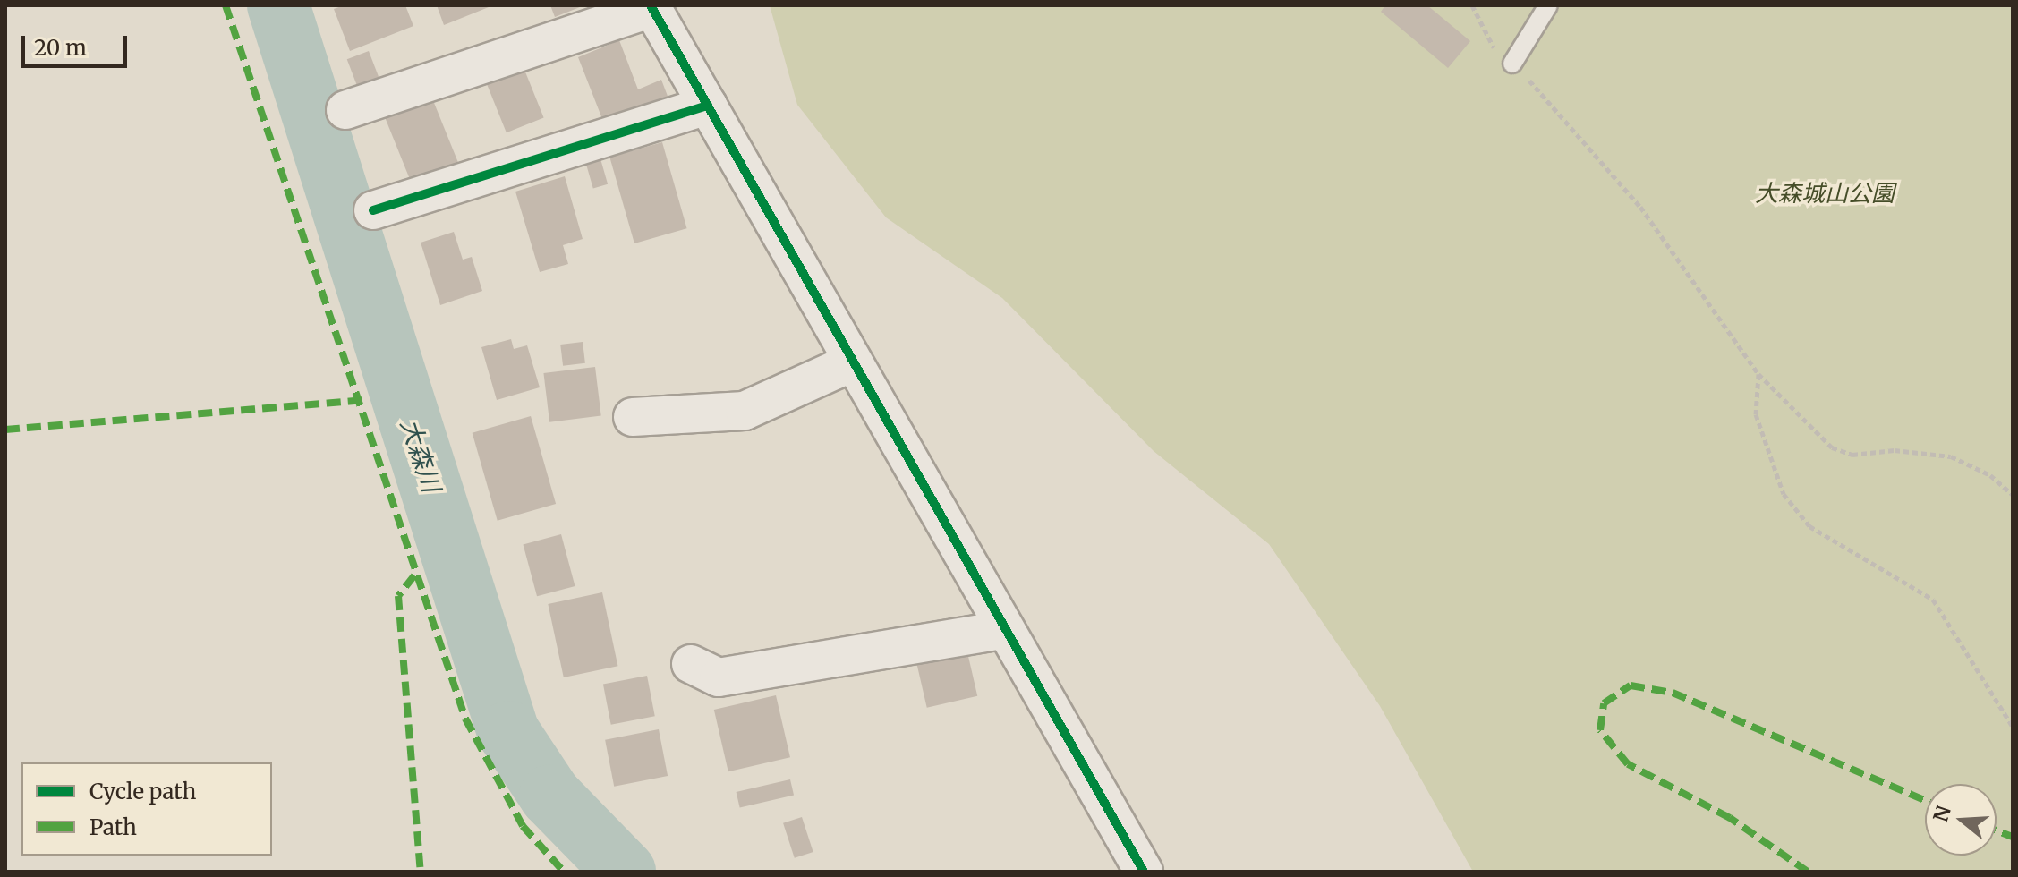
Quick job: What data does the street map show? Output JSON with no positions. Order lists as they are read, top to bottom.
{
  "water": ["大森川"],
  "parks": ["大森城山公園"],
  "legend": ["Cycle path", "Path"],
  "scale_bar": "20 m",
  "north": "left"
}
